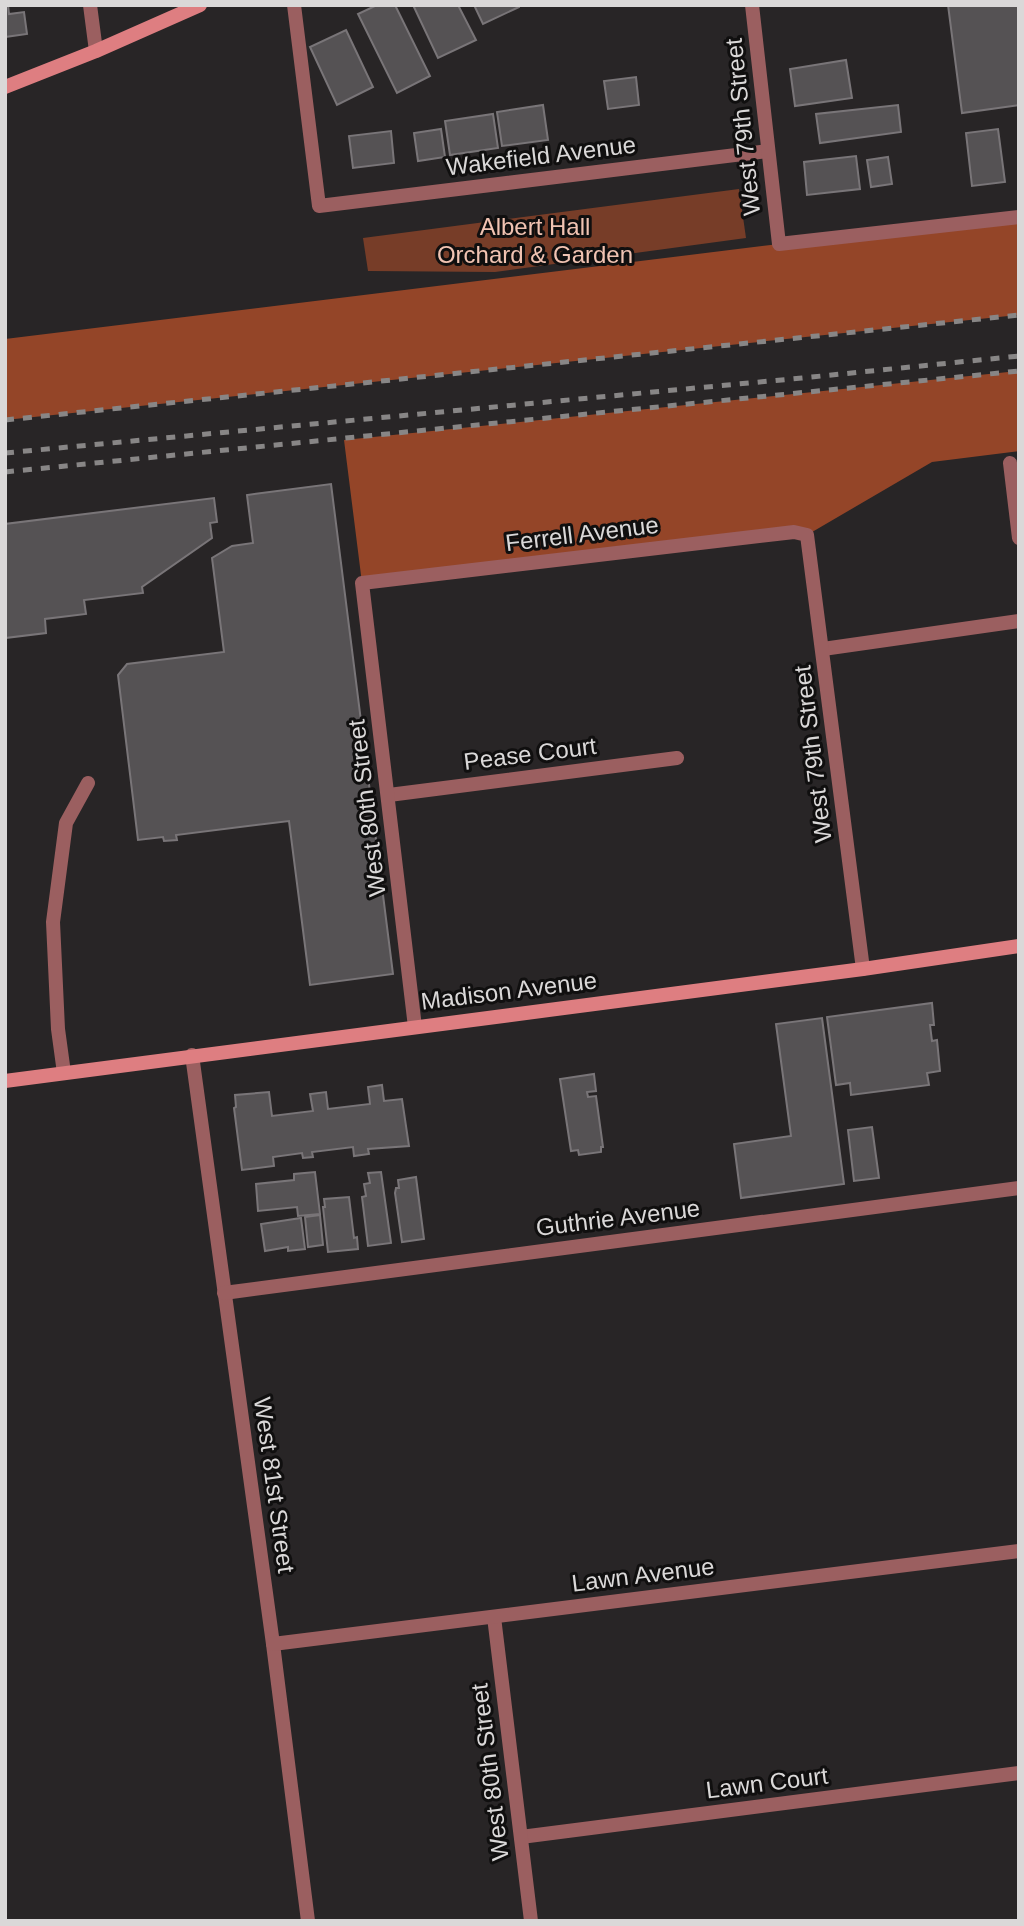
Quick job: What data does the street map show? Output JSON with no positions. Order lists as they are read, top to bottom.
{
  "streets": {
    "street": [
      "West 79th Street",
      "Wakefield Avenue",
      "Ferrell Avenue",
      "Pease Court",
      "West 80th Street",
      "Madison Avenue",
      "Guthrie Avenue",
      "West 81st Street",
      "Lawn Avenue",
      "Lawn Court"
    ]
  },
  "crossings": [
    ["West 79th Street", "Wakefield Avenue"],
    ["West 79th Street", "Ferrell Avenue"],
    ["West 79th Street", "Madison Avenue"],
    ["Ferrell Avenue", "West 80th Street"],
    ["Pease Court", "West 80th Street"],
    ["West 80th Street", "Madison Avenue"],
    ["West 80th Street", "Lawn Avenue"],
    ["West 80th Street", "Lawn Court"],
    ["Madison Avenue", "West 81st Street"],
    ["Guthrie Avenue", "West 81st Street"],
    ["West 81st Street", "Lawn Avenue"]
  ],
  "parks": ["Albert Hall Orchard & Garden"]
}
